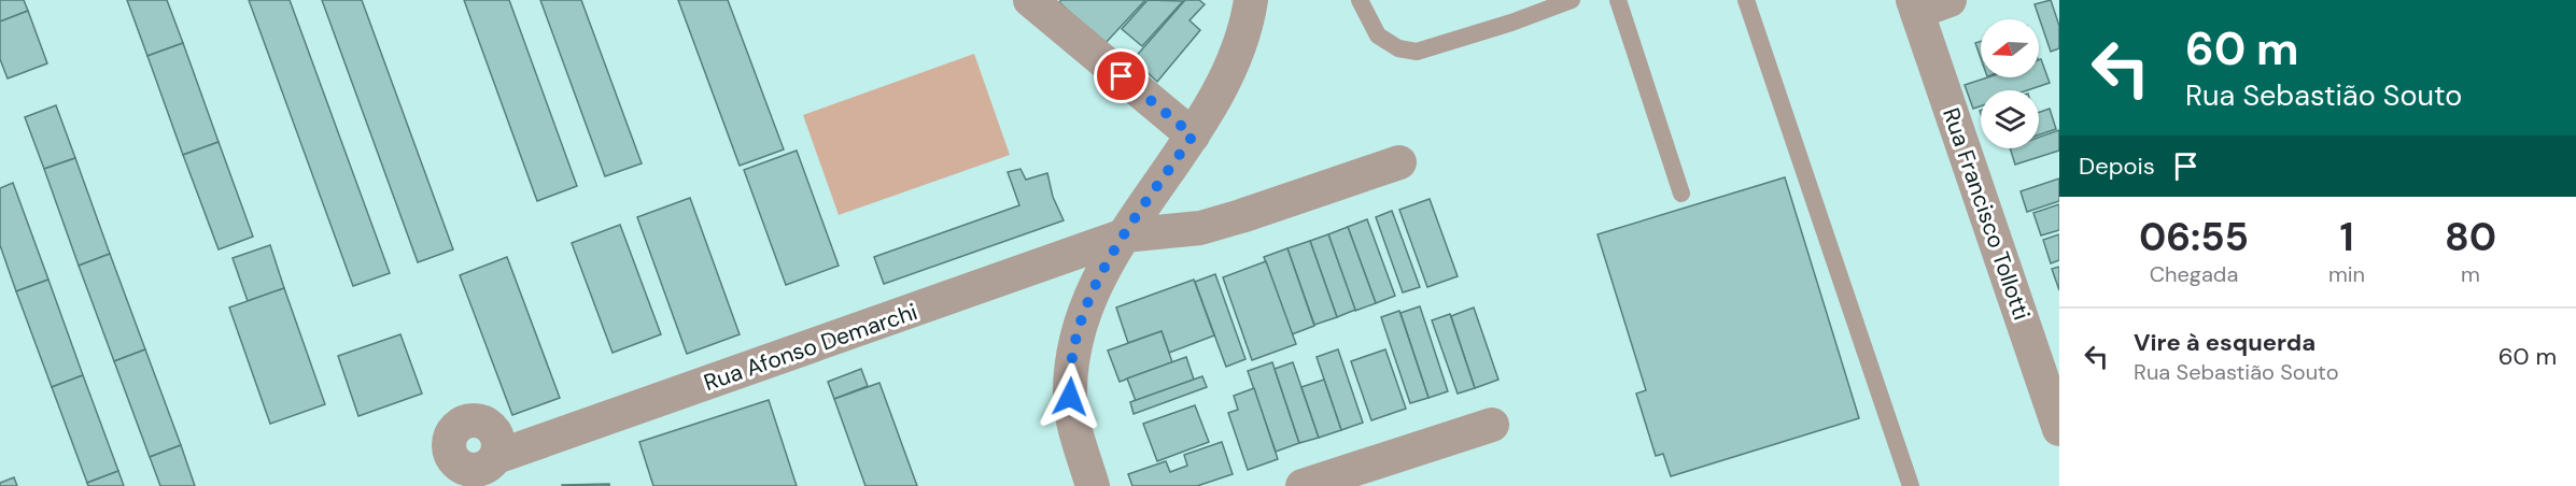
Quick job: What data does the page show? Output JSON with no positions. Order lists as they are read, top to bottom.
{
  "streets": {
    "street": ["Rua Francisco Tollotti", "Rua Afonso Demarchi"]
  },
  "north": "left",
  "page": {
    "turn": ["60 m", "Rua Sebastião Souto"],
    "then": "Depois",
    "eta": [
      "06:55",
      "Chegada",
      "1",
      "min",
      "80",
      "m"
    ],
    "list": [
      {
        "name": "Vire à esquerda",
        "note": "Rua Sebastião Souto",
        "value": "60 m"
      }
    ]
  }
}
